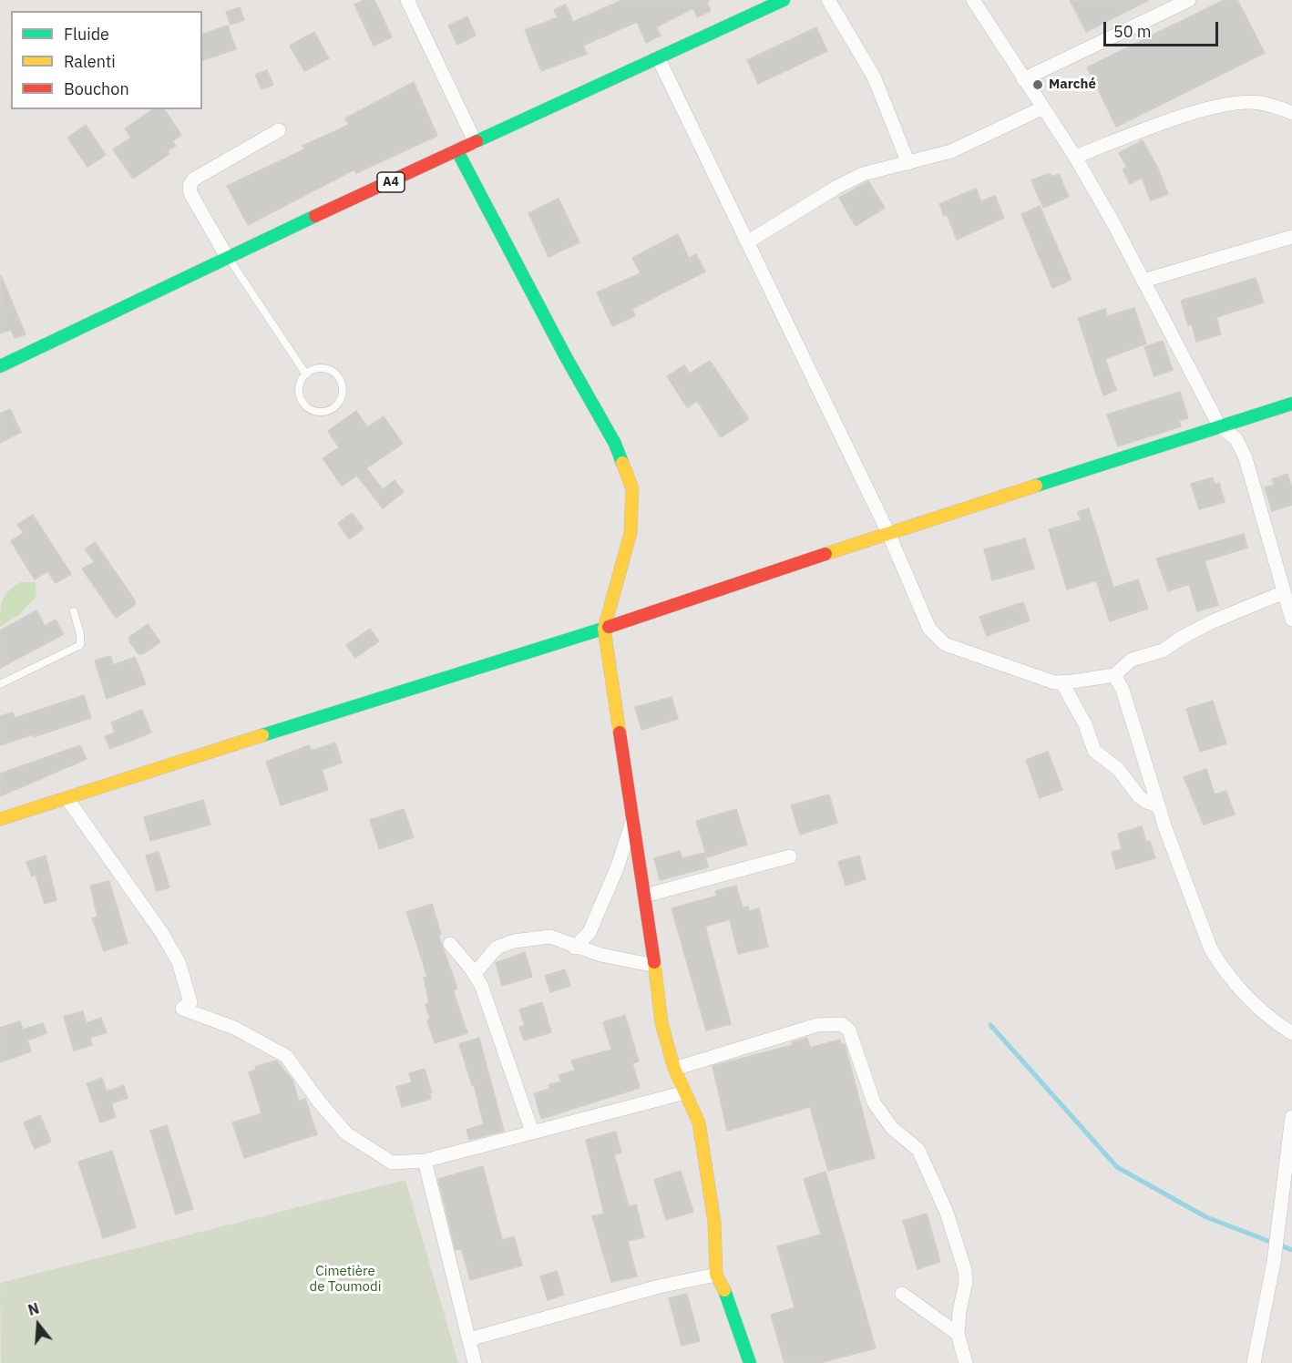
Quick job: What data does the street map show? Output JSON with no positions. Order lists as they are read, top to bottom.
{
  "streets": {
    "street": ["A4"]
  },
  "parks": ["Cimetière de Toumodi"],
  "places": ["Marché"],
  "legend": ["Fluide", "Ralenti", "Bouchon"],
  "scale_bar": "50 m",
  "north": "top"
}
